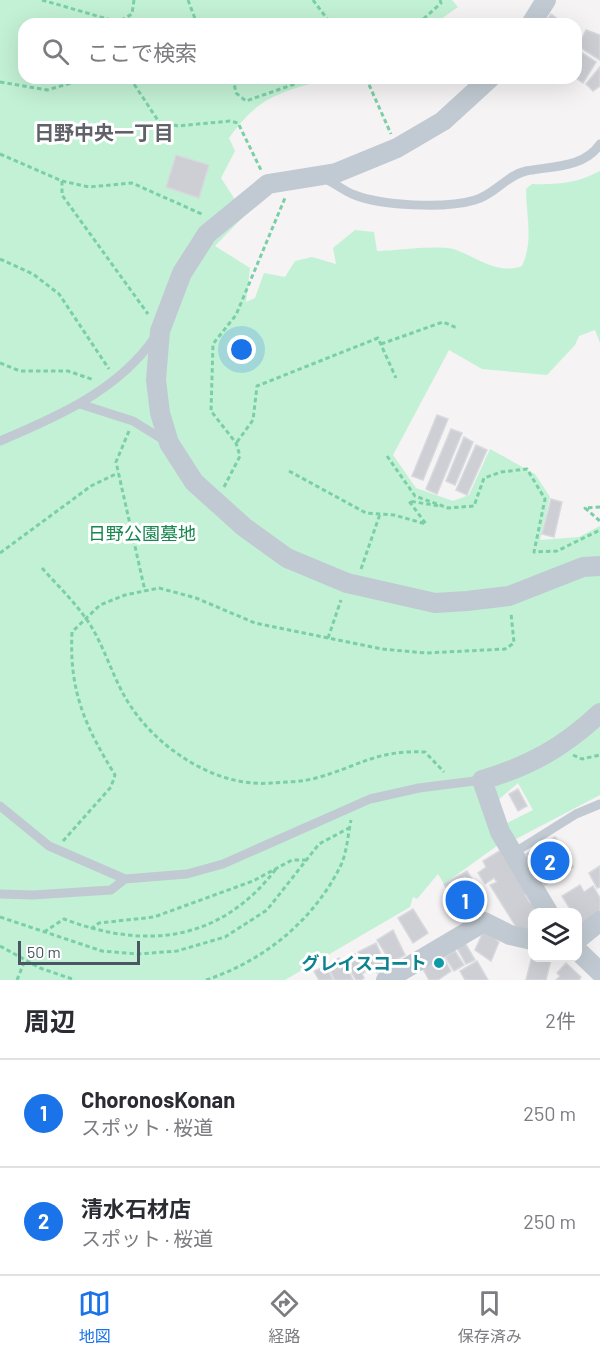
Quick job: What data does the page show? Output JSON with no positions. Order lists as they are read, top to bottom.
{
  "districts": ["日野中央一丁目"],
  "parks": ["日野公園墓地"],
  "places": ["グレイスコート"],
  "scale_bar": "50 m",
  "page": {
    "search": "ここで検索",
    "pins": ["2", "1"],
    "scale": "50 m",
    "heading": ["周辺", "2件"],
    "list": [
      {
        "mark": "1",
        "name": "ChoronosKonan",
        "note": "スポット · 桜道",
        "value": "250 m"
      },
      {
        "mark": "2",
        "name": "清水石材店",
        "note": "スポット · 桜道",
        "value": "250 m"
      }
    ],
    "nav": ["地図", "経路", "保存済み"]
  }
}
